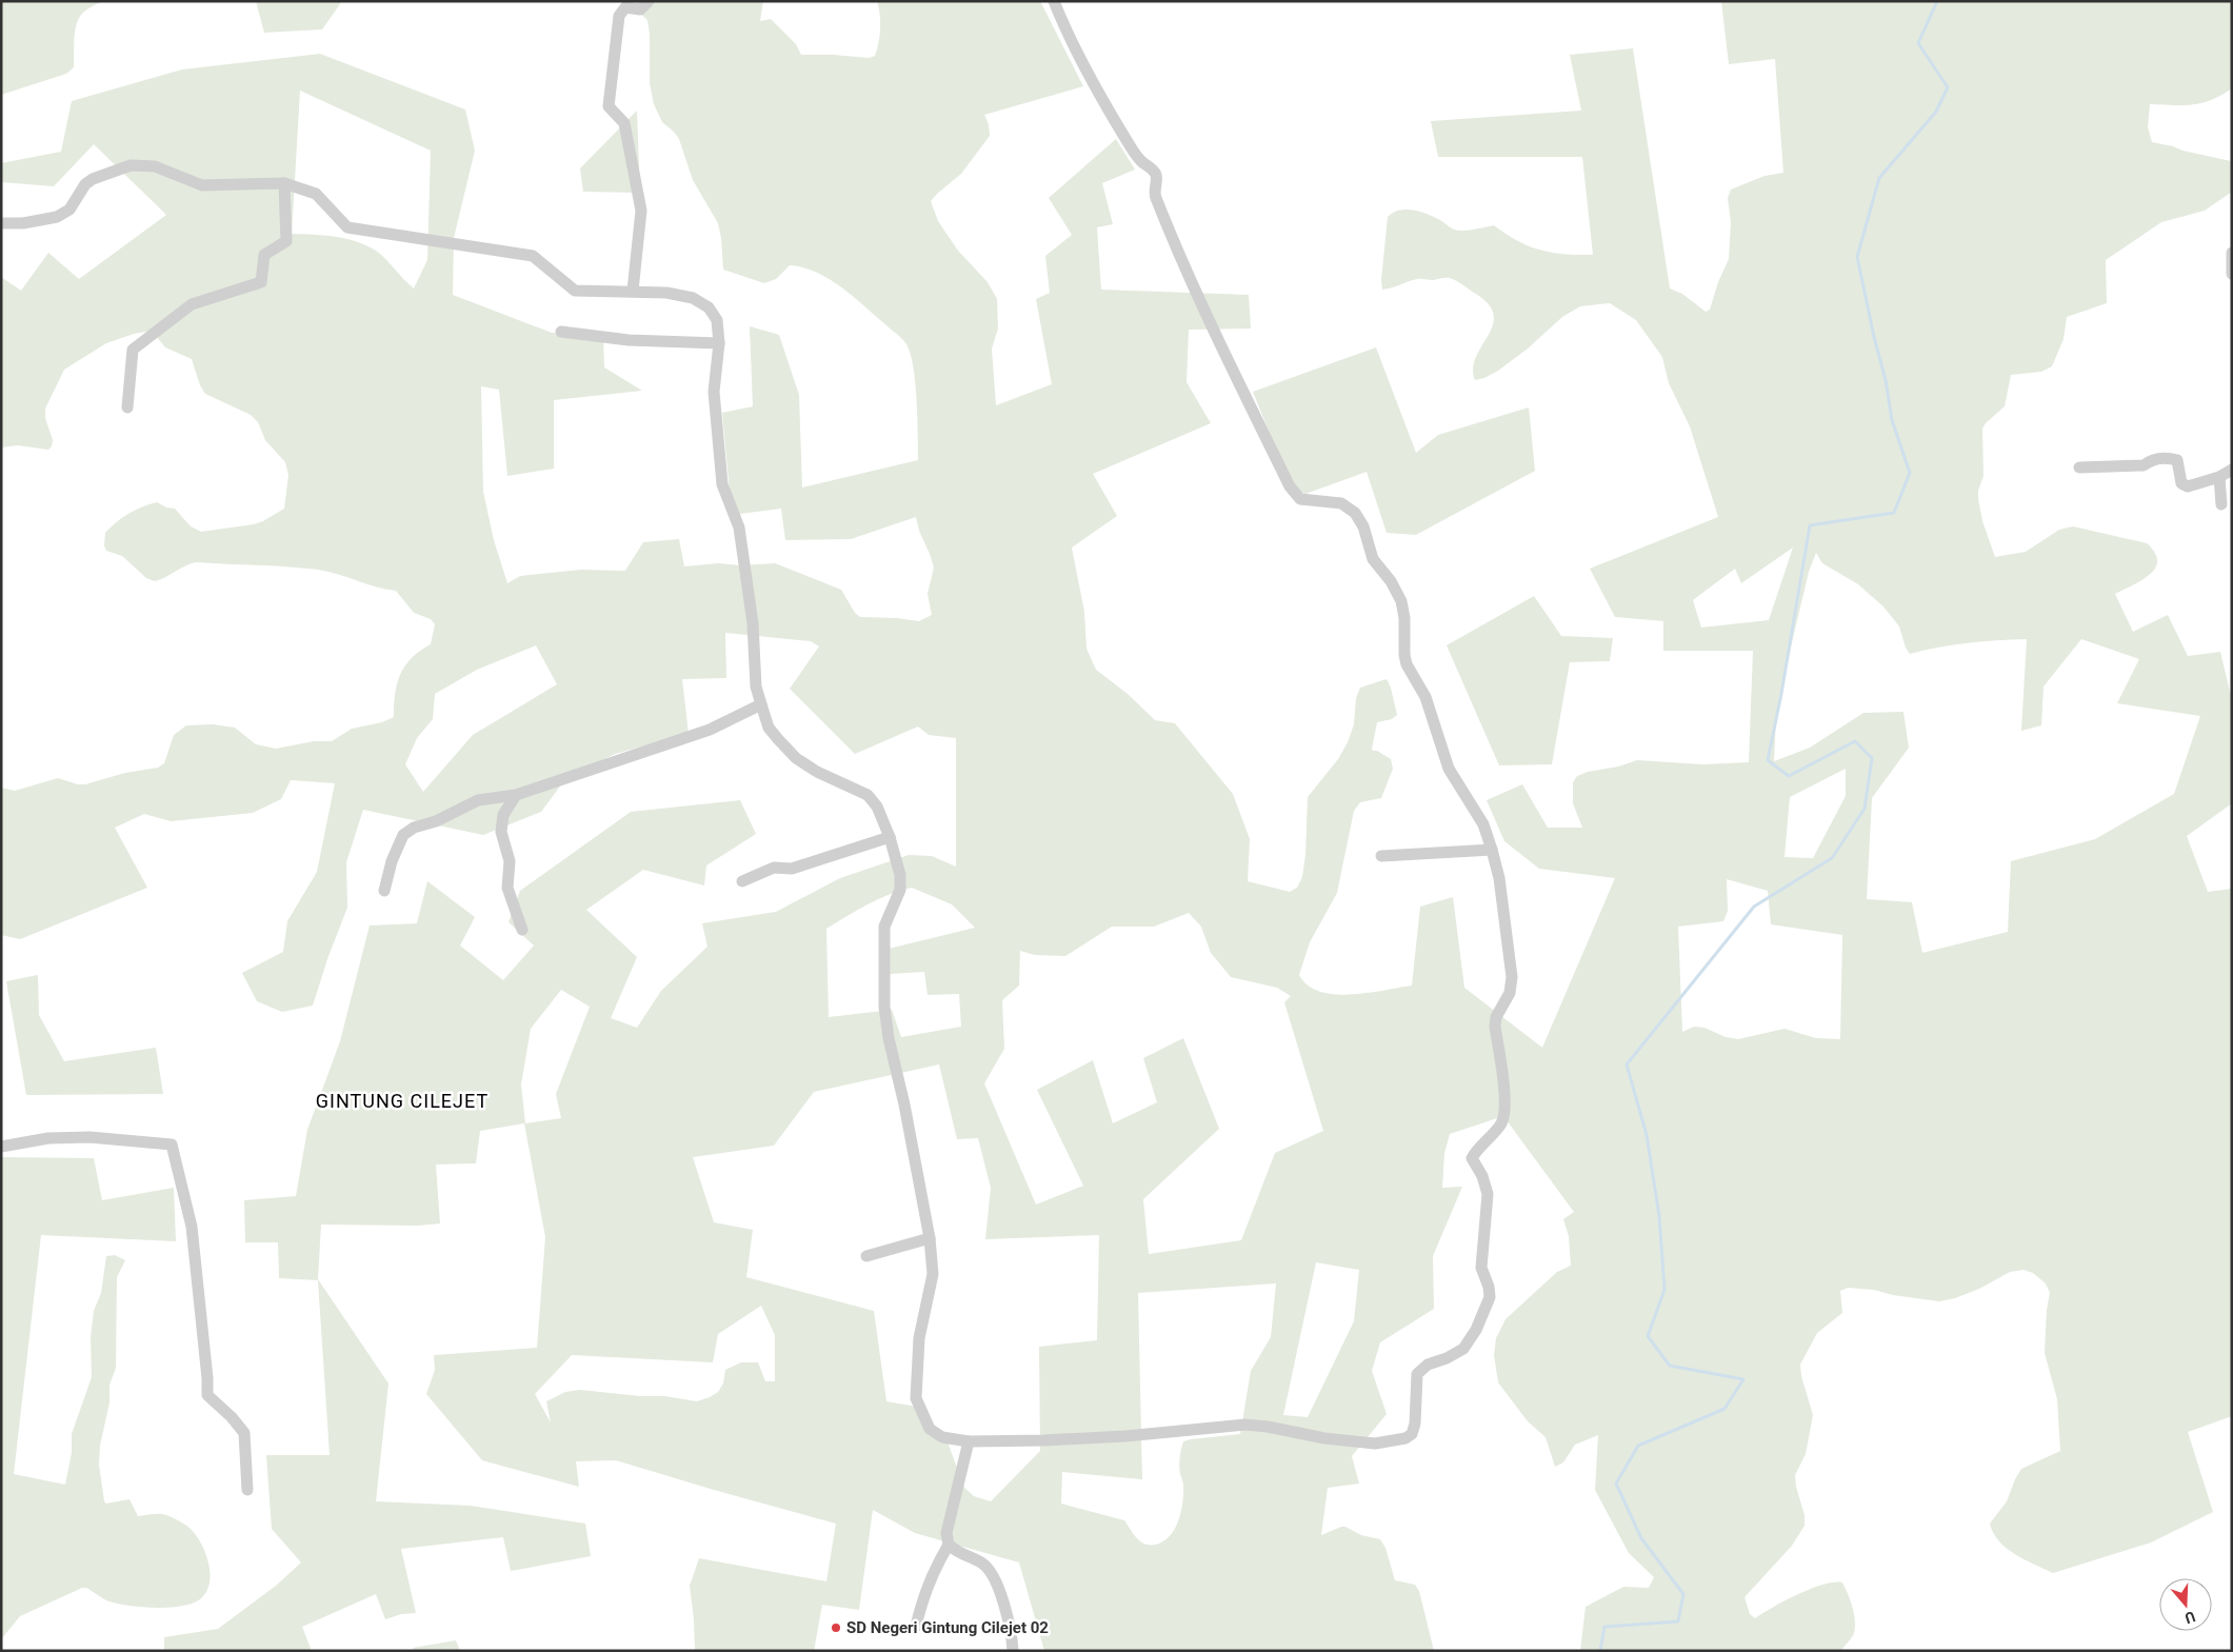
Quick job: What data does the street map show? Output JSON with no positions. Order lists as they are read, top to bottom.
{
  "districts": ["GINTUNG CILEJET"],
  "places": ["SD Negeri Gintung Cilejet 02"],
  "north": "bottom"
}
